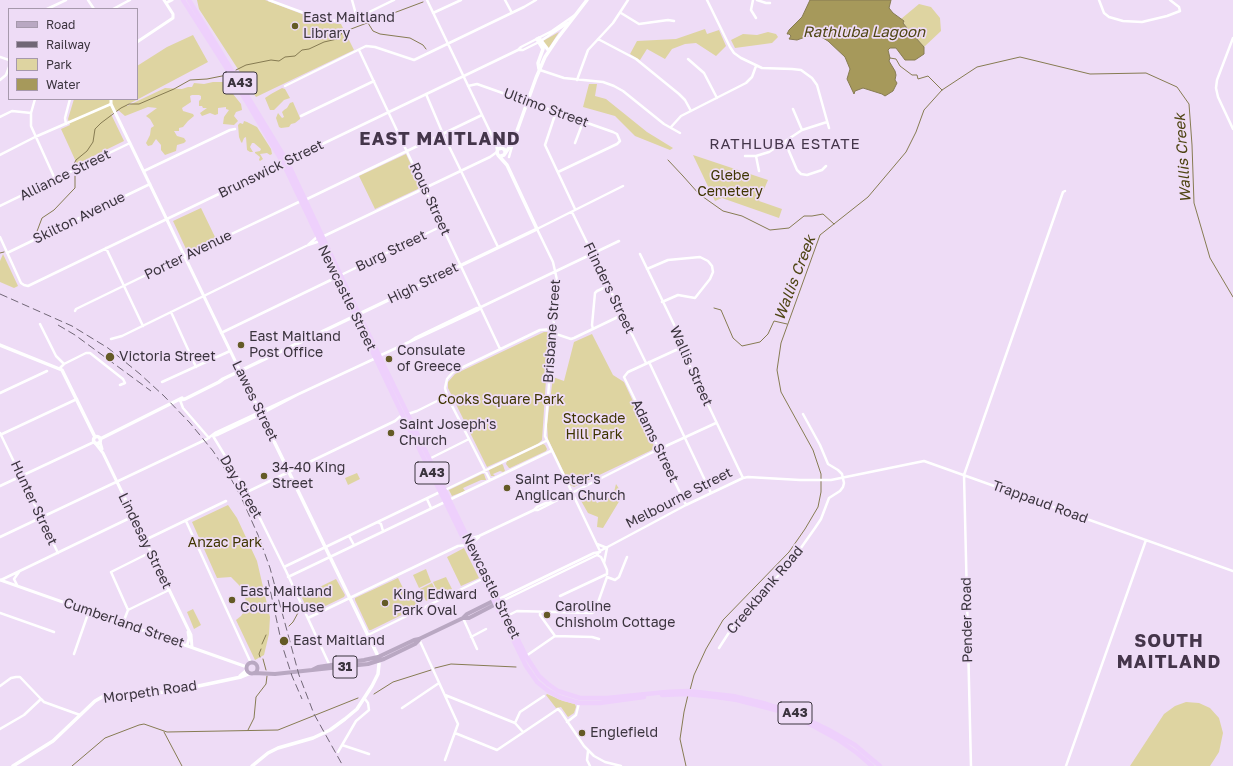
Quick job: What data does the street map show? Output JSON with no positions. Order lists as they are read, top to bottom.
{
  "streets": {
    "highway": ["A43", "Newcastle Street"],
    "main road": [
      "Brunswick Street",
      "High Street",
      "Brisbane Street",
      "Lawes Street",
      "Melbourne Street",
      "31",
      "Morpeth Road"
    ],
    "street": [
      "Ultimo Street",
      "Alliance Street",
      "Rous Street",
      "Skilton Avenue",
      "Burg Street",
      "Porter Avenue",
      "Flinders Street",
      "Wallis Street",
      "Adams Street",
      "Day Street",
      "Trappaud Road",
      "Hunter Street",
      "Lindesay Street",
      "Creekbank Road",
      "Pender Road",
      "Cumberland Street"
    ]
  },
  "crossings": [
    ["A43", "Newcastle Street"],
    ["Ultimo Street", "Brisbane Street"],
    ["Brunswick Street", "Rous Street"],
    ["Brunswick Street", "Skilton Avenue"],
    ["Brunswick Street", "Newcastle Street"],
    ["Brunswick Street", "Brisbane Street"],
    ["Brunswick Street", "Lawes Street"],
    ["Alliance Street", "Lawes Street"],
    ["Rous Street", "Burg Street"],
    ["Rous Street", "Porter Avenue"],
    ["Rous Street", "High Street"],
    ["Skilton Avenue", "Lawes Street"],
    ["Burg Street", "Newcastle Street"],
    ["Burg Street", "Lawes Street"],
    ["Porter Avenue", "Newcastle Street"],
    ["Porter Avenue", "Brisbane Street"],
    ["Porter Avenue", "Lawes Street"],
    ["High Street", "Flinders Street"],
    ["High Street", "Newcastle Street"],
    ["High Street", "Brisbane Street"],
    ["High Street", "Lawes Street"],
    ["High Street", "Day Street"],
    ["High Street", "Lindesay Street"],
    ["Flinders Street", "Adams Street"],
    ["Flinders Street", "Melbourne Street"],
    ["Newcastle Street", "Melbourne Street"],
    ["Brisbane Street", "Melbourne Street"],
    ["Wallis Street", "Melbourne Street"],
    ["Lawes Street", "Melbourne Street"],
    ["Adams Street", "Melbourne Street"],
    ["Day Street", "Melbourne Street"],
    ["Melbourne Street", "Trappaud Road"],
    ["Melbourne Street", "Creekbank Road"],
    ["Melbourne Street", "Cumberland Street"],
    ["Melbourne Street", "31"],
    ["Melbourne Street", "Morpeth Road"],
    ["Trappaud Road", "Creekbank Road"],
    ["Trappaud Road", "Pender Road"],
    ["Lindesay Street", "Cumberland Street"],
    ["Cumberland Street", "31"],
    ["Cumberland Street", "Morpeth Road"],
    ["31", "Morpeth Road"]
  ],
  "districts": ["EAST MAITLAND", "RATHLUBA ESTATE", "SOUTH MAITLAND"],
  "water": ["Rathluba Lagoon", "Wallis Creek"],
  "parks": [
    "Glebe Cemetery",
    "Cooks Square Park",
    "Stockade Hill Park",
    "Anzac Park"
  ],
  "places": [
    "East Maitland Library",
    "East Maitland Post Office",
    "Victoria Street",
    "Consulate of Greece",
    "Saint Joseph's Church",
    "34-40 King Street",
    "Saint Peter's Anglican Church",
    "East Maitland Court House",
    "King Edward Park Oval",
    "Caroline Chisholm Cottage",
    "East Maitland",
    "Englefield"
  ],
  "legend": [
    "Road",
    "Railway",
    "Park",
    "Water"
  ]
}
